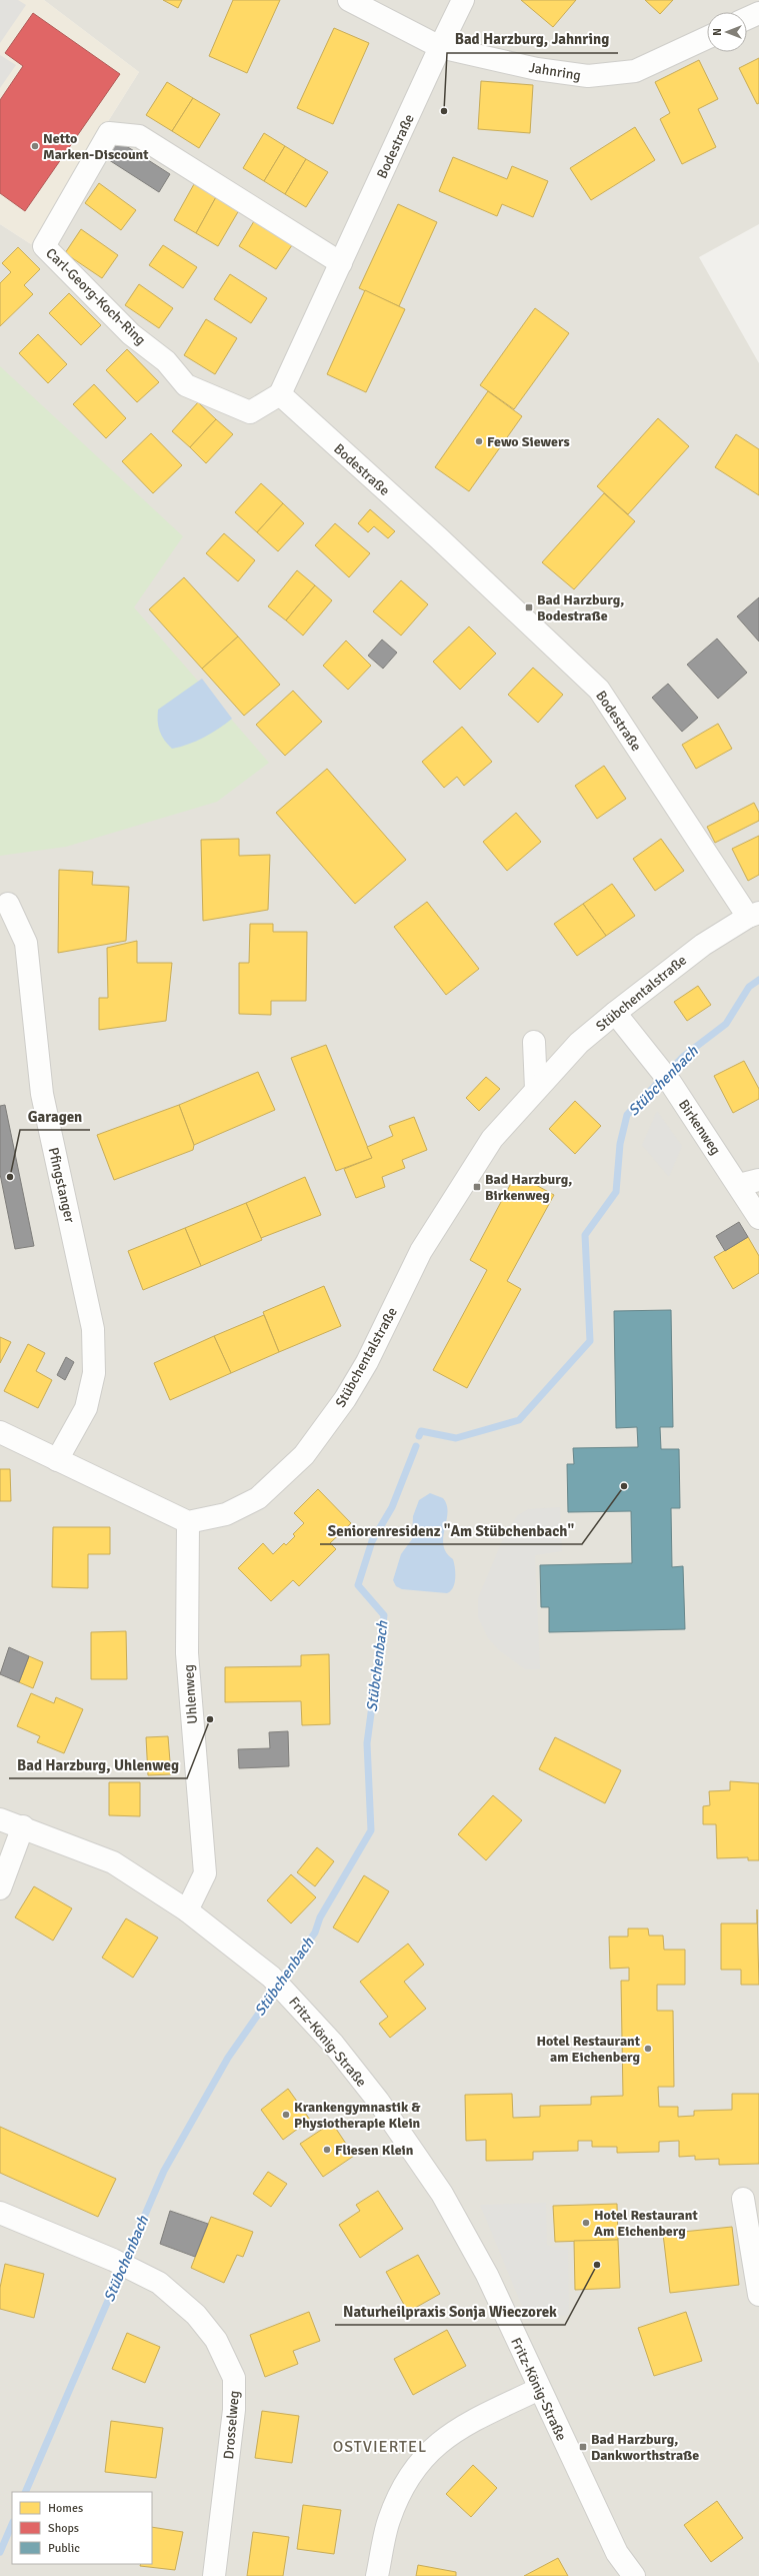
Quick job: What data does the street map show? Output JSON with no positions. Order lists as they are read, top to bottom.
{
  "streets": {
    "street": [
      "Jahnring",
      "Bodestraße",
      "Carl-Georg-Koch-Ring",
      "Stübchentalstraße",
      "Birkenweg",
      "Pfingstanger",
      "Uhlenweg",
      "Fritz-König-Straße",
      "Drosselweg"
    ]
  },
  "crossings": [
    ["Jahnring", "Bodestraße"],
    ["Bodestraße", "Carl-Georg-Koch-Ring"],
    ["Bodestraße", "Stübchentalstraße"],
    ["Stübchentalstraße", "Birkenweg"],
    ["Stübchentalstraße", "Uhlenweg"],
    ["Uhlenweg", "Fritz-König-Straße"]
  ],
  "districts": ["OSTVIERTEL"],
  "water": ["Stübchenbach"],
  "places": {
    "other": [
      "Bad Harzburg, Jahnring",
      "Netto Marken-Discount",
      "Fewo Siewers",
      "Garagen",
      "Seniorenresidenz \"Am Stübchenbach\"",
      "Bad Harzburg, Uhlenweg",
      "Hotel Restaurant am Eichenberg",
      "Krankengymnastik & Physiotherapie Klein",
      "Fliesen Klein",
      "Hotel Restaurant Am Eichenberg",
      "Naturheilpraxis Sonja Wieczorek"
    ],
    "transit": ["Bad Harzburg, Bodestraße", "Bad Harzburg, Birkenweg", "Bad Harzburg, Dankworthstraße"]
  },
  "legend": ["Homes", "Shops", "Public"],
  "north": "left"
}
